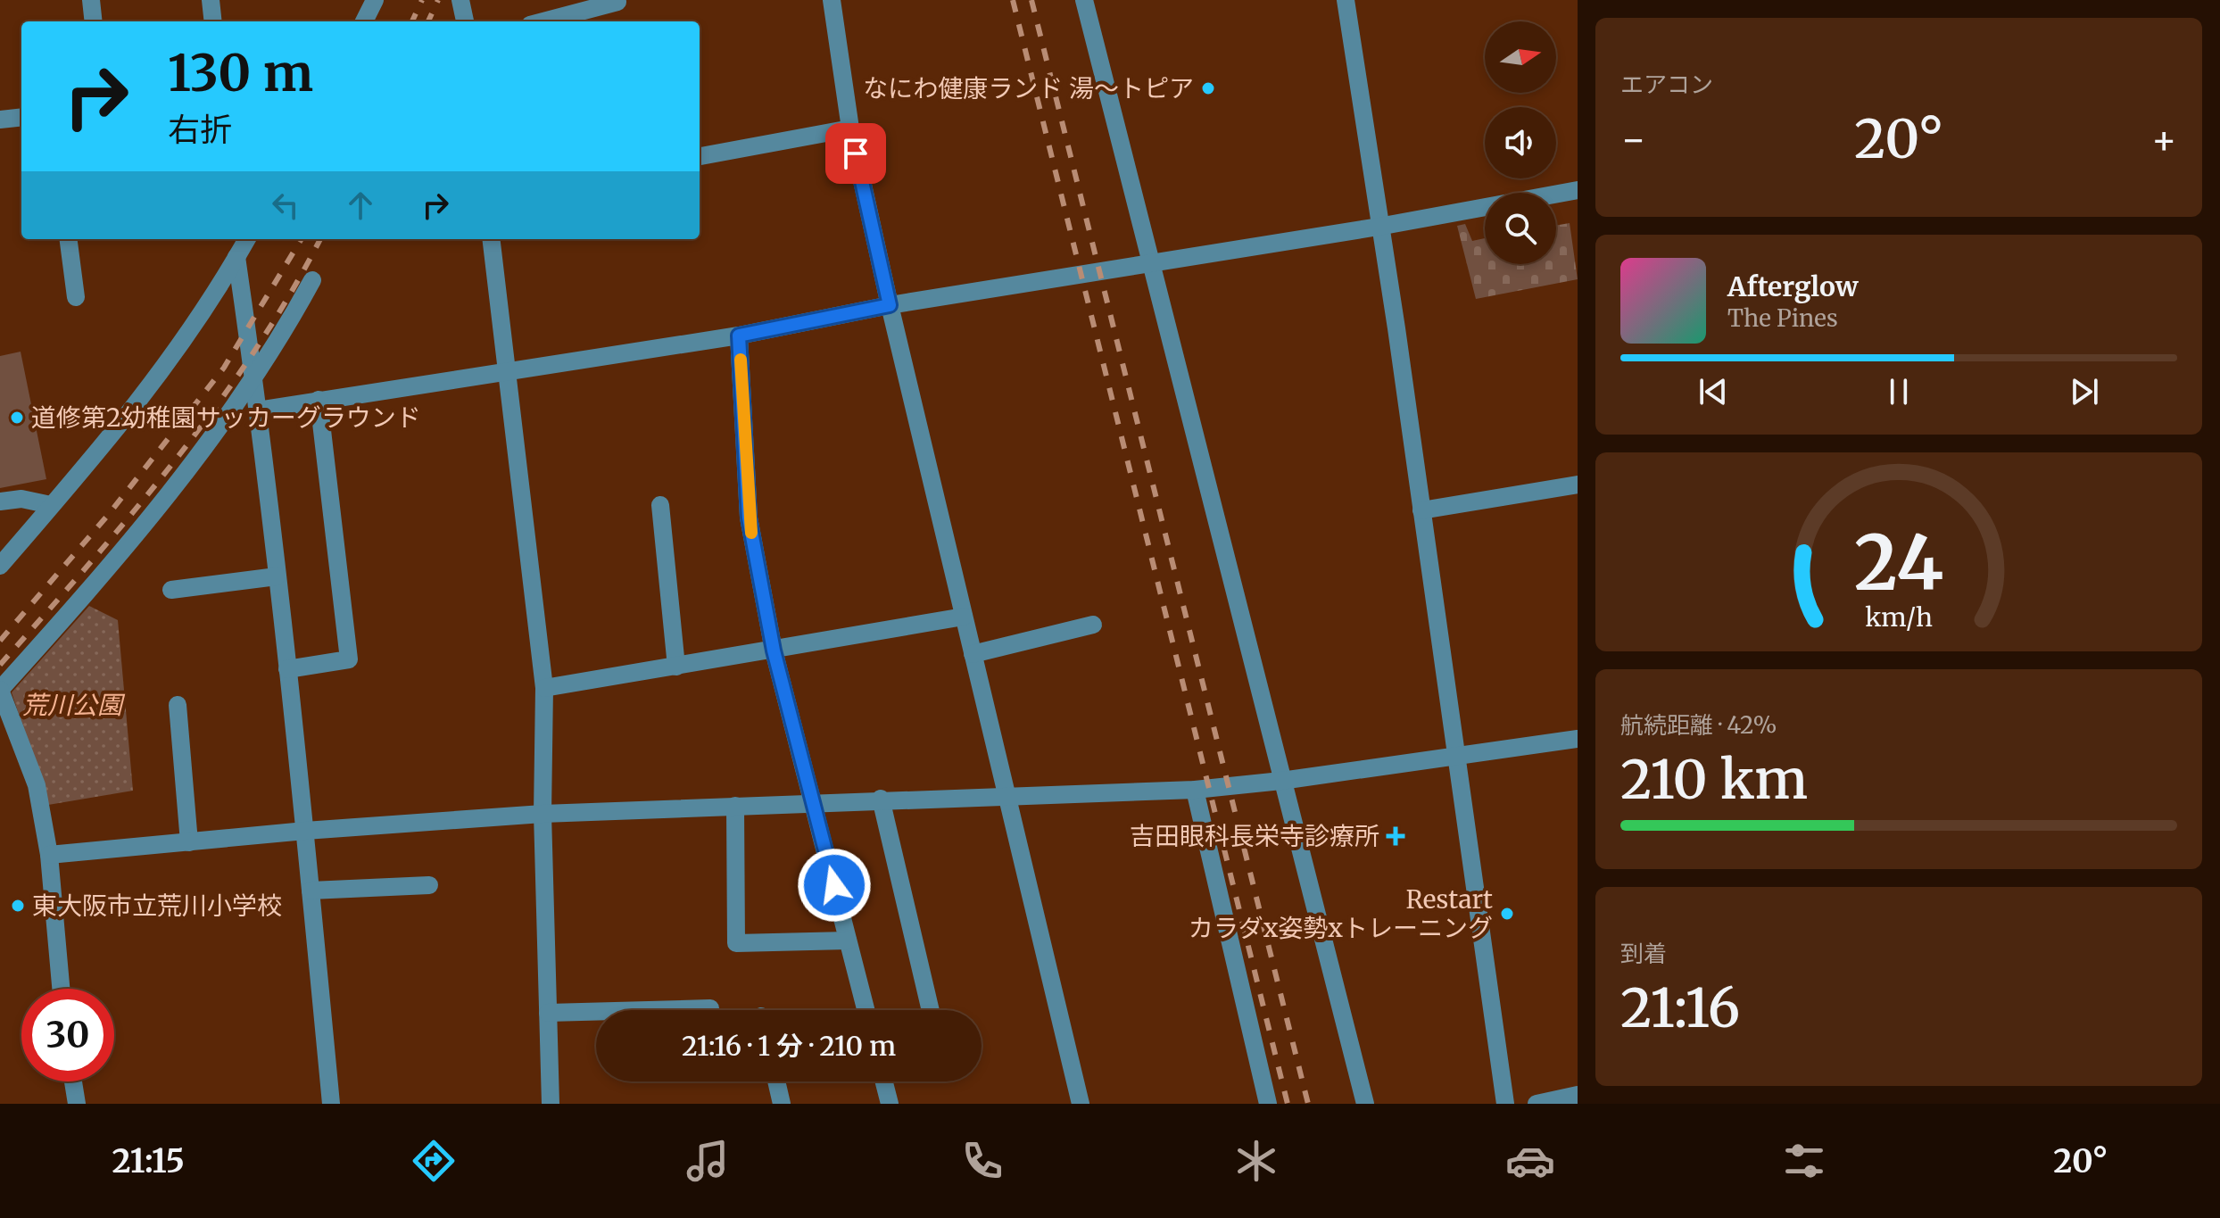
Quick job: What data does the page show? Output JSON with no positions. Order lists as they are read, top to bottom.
{
  "parks": ["荒川公園"],
  "places": {
    "other": [
      "なにわ健康ランド 湯～トピア",
      "道修第2幼稚園サッカーグラウンド",
      "東大阪市立荒川小学校",
      "Restart カラダx姿勢xトレーニング"
    ],
    "health": ["吉田眼科長栄寺診療所"]
  },
  "north": "right",
  "page": {
    "tile": [
      "エアコン",
      ["航続距離 · 42%", "210 km"],
      ["到着", "21:16"]
    ],
    "turn": ["130 m", "右折"],
    "heat": ["−", "20°", "+"],
    "song": ["Afterglow", "The Pines"],
    "limit": "30",
    "trip": "21:16 · 1 分 · 210 m",
    "tabs": ["21:15", "20°"],
    "gauge": ["24", "km/h"]
  }
}
